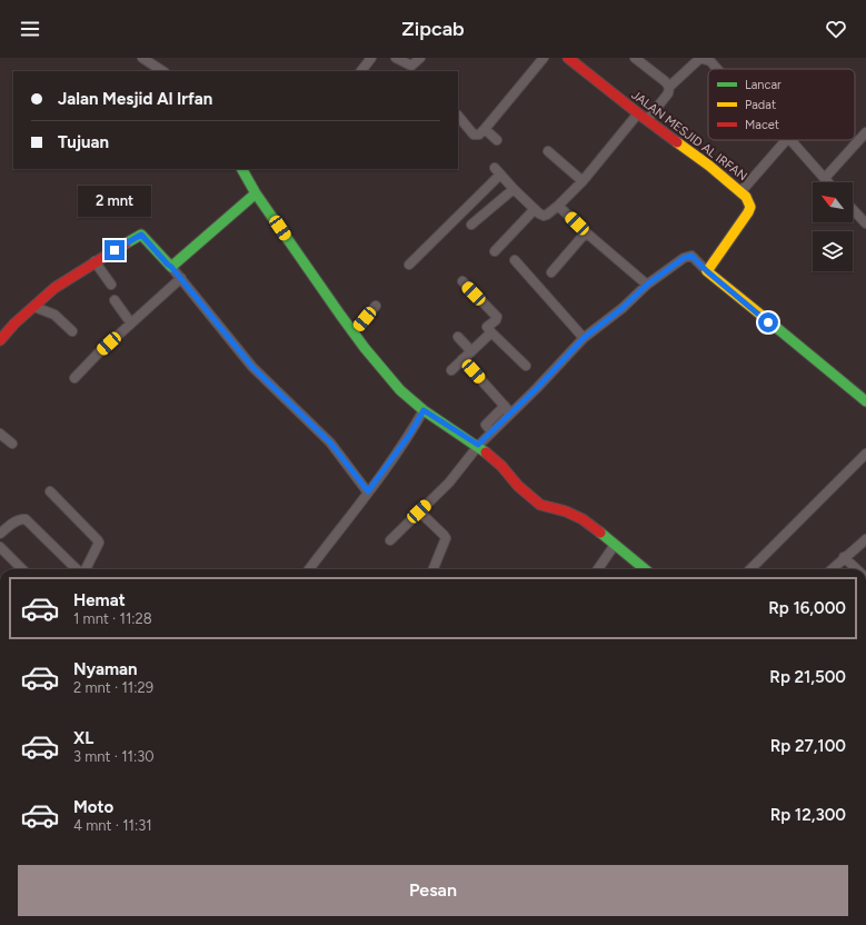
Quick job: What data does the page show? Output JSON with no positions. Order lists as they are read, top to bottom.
{
  "streets": {
    "street": ["JALAN MESJID AL IRFAN"]
  },
  "legend": ["Lancar", "Padat", "Macet"],
  "north": "top left",
  "page": {
    "header": "Zipcab",
    "banner": ["Jalan Mesjid Al Irfan", "Tujuan"],
    "bubble": "2 mnt",
    "list": [
      {
        "name": "Hemat",
        "note": "1 mnt · 11:28",
        "value": "Rp 16,000"
      },
      {
        "name": "Nyaman",
        "note": "2 mnt · 11:29",
        "value": "Rp 21,500"
      },
      {
        "name": "XL",
        "note": "3 mnt · 11:30",
        "value": "Rp 27,100"
      },
      {
        "name": "Moto",
        "note": "4 mnt · 11:31",
        "value": "Rp 12,300"
      }
    ],
    "buttons": "Pesan"
  }
}
